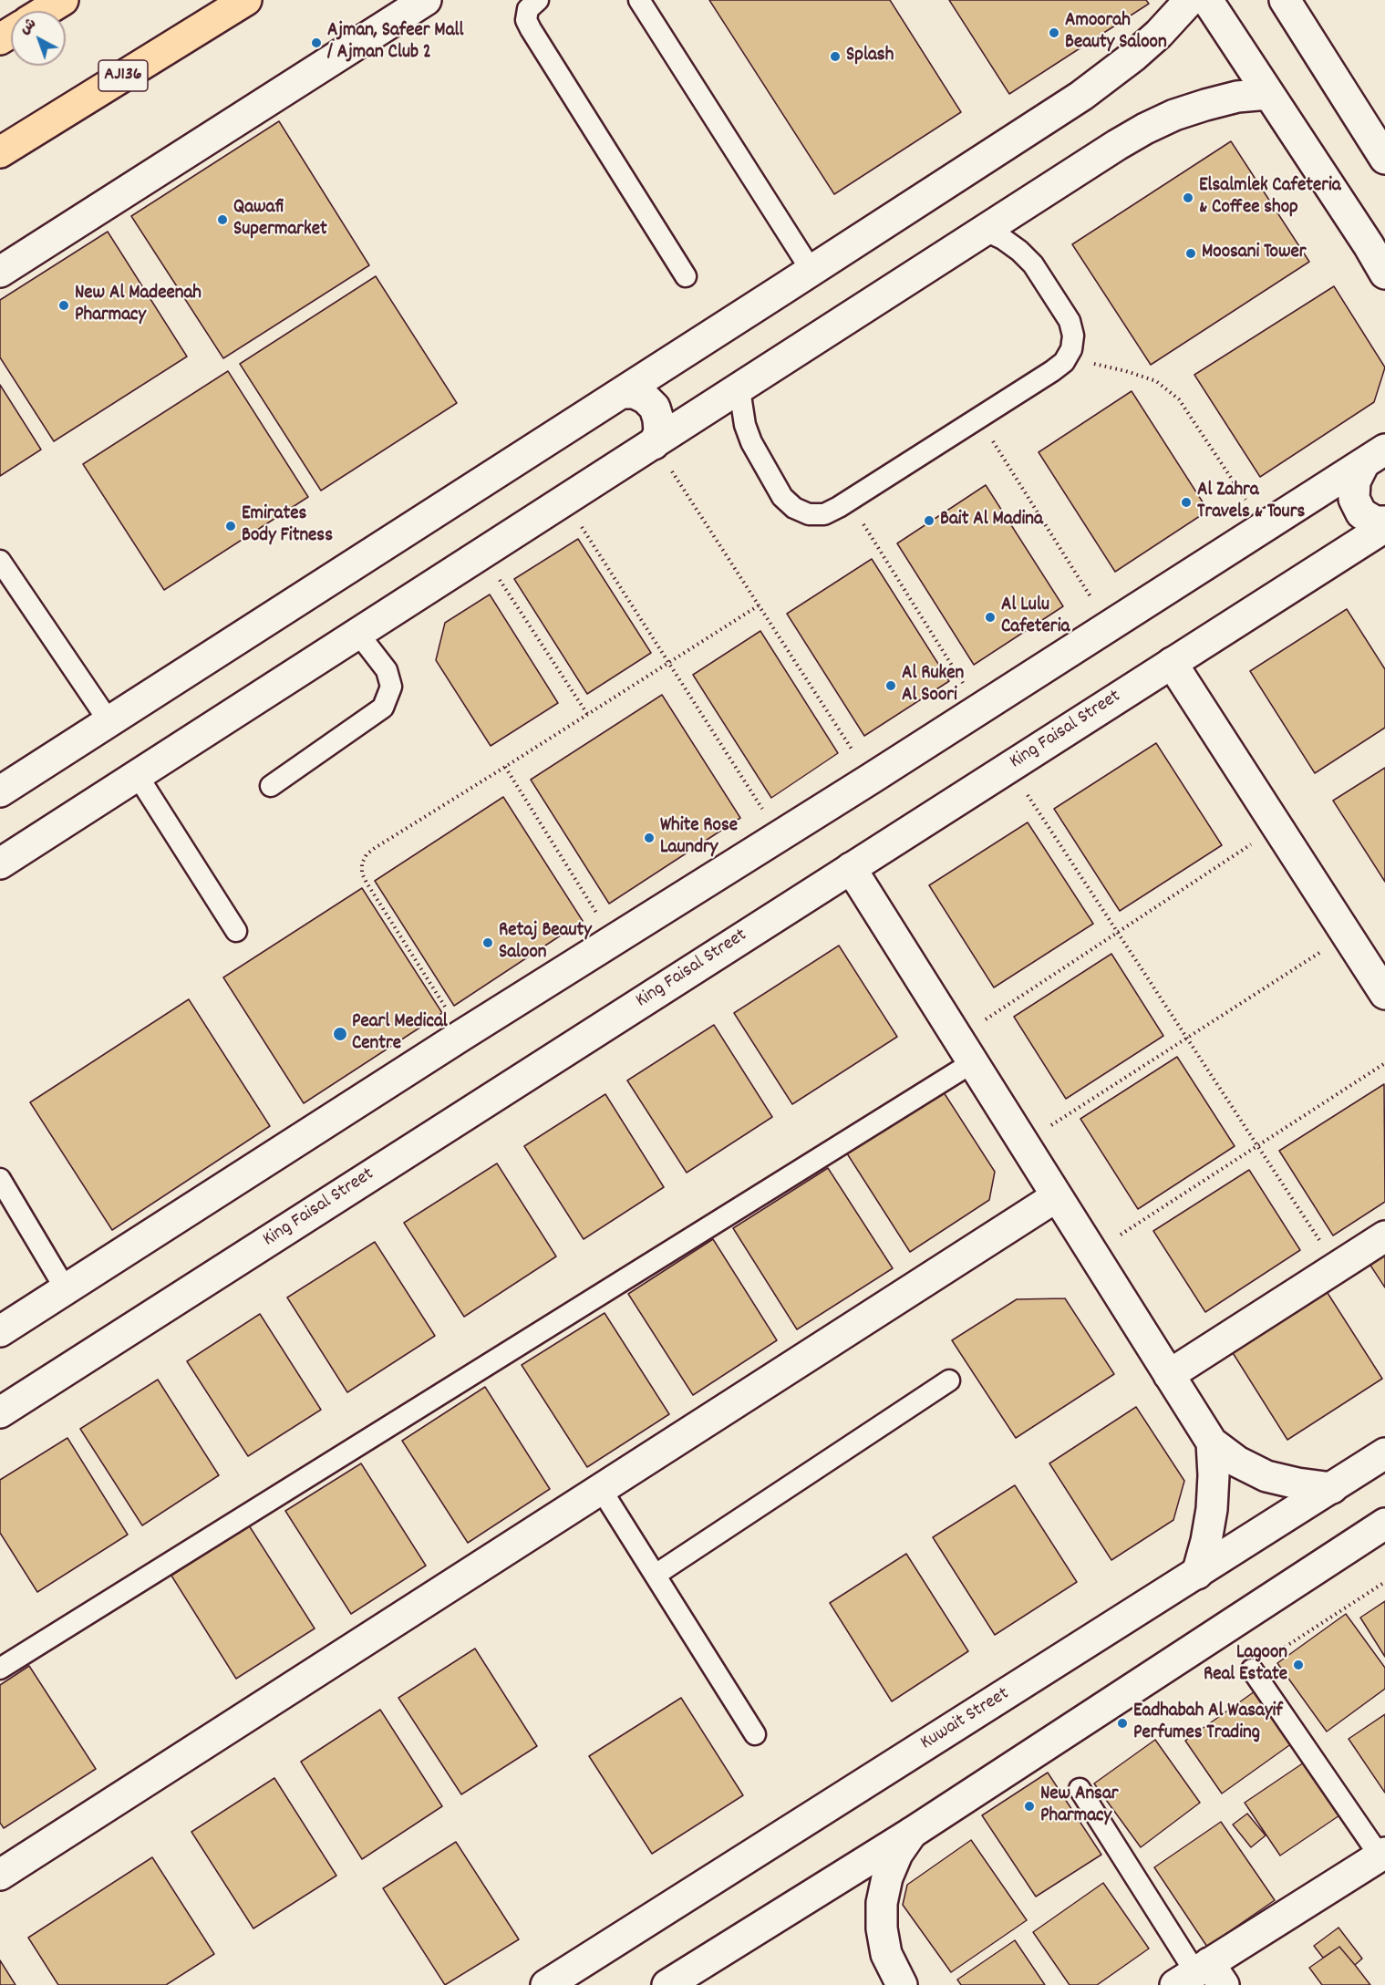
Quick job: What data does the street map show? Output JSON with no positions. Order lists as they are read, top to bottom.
{
  "streets": {
    "main road": ["AJ136"],
    "street": ["King Faisal Street", "Kuwait Street"]
  },
  "places": [
    "Amoorah Beauty Saloon",
    "Ajman, Safeer Mall / Ajman Club 2",
    "Splash",
    "Elsalmlek Cafeteria & Coffee shop",
    "Qawafi Supermarket",
    "Moosani Tower",
    "New Al Madeenah Pharmacy",
    "Al Zahra Travels & Tours",
    "Bait Al Madina",
    "Emirates Body Fitness",
    "Al Lulu Cafeteria",
    "Al Ruken Al Soori",
    "White Rose Laundry",
    "Retaj Beauty Saloon",
    "Pearl Medical Centre",
    "Lagoon Real Estate",
    "Eadhabah Al Wasayif Perfumes Trading",
    "New Ansar Pharmacy"
  ],
  "north": "top left"
}
